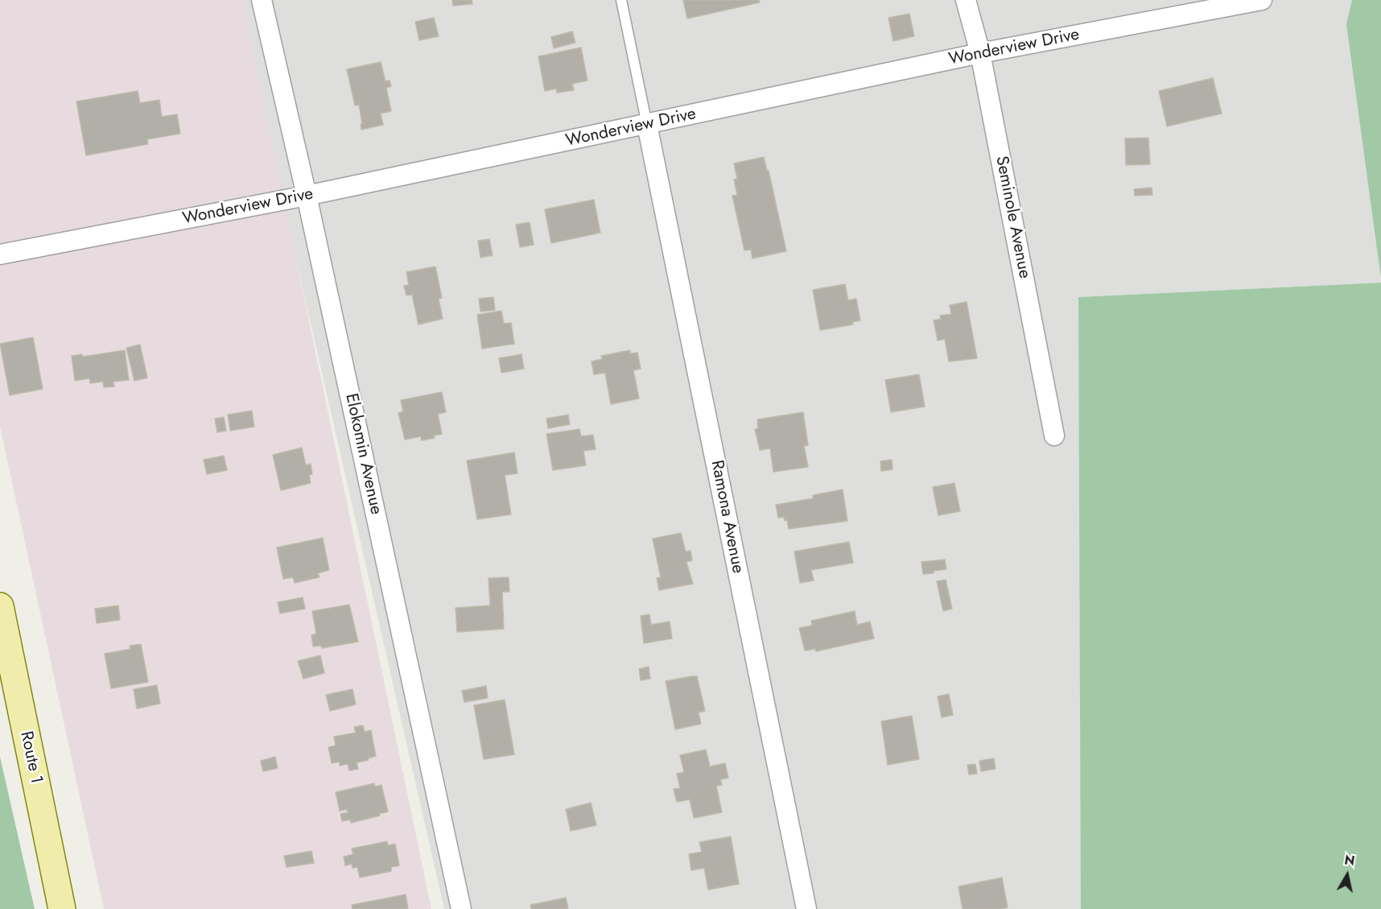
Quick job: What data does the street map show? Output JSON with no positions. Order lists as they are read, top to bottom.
{
  "streets": {
    "main road": ["Route 1"],
    "street": [
      "Wonderview Drive",
      "Seminole Avenue",
      "Elokomin Avenue",
      "Ramona Avenue"
    ]
  },
  "crossings": [
    ["Wonderview Drive", "Seminole Avenue"],
    ["Wonderview Drive", "Elokomin Avenue"],
    ["Wonderview Drive", "Ramona Avenue"]
  ],
  "north": "top"
}
